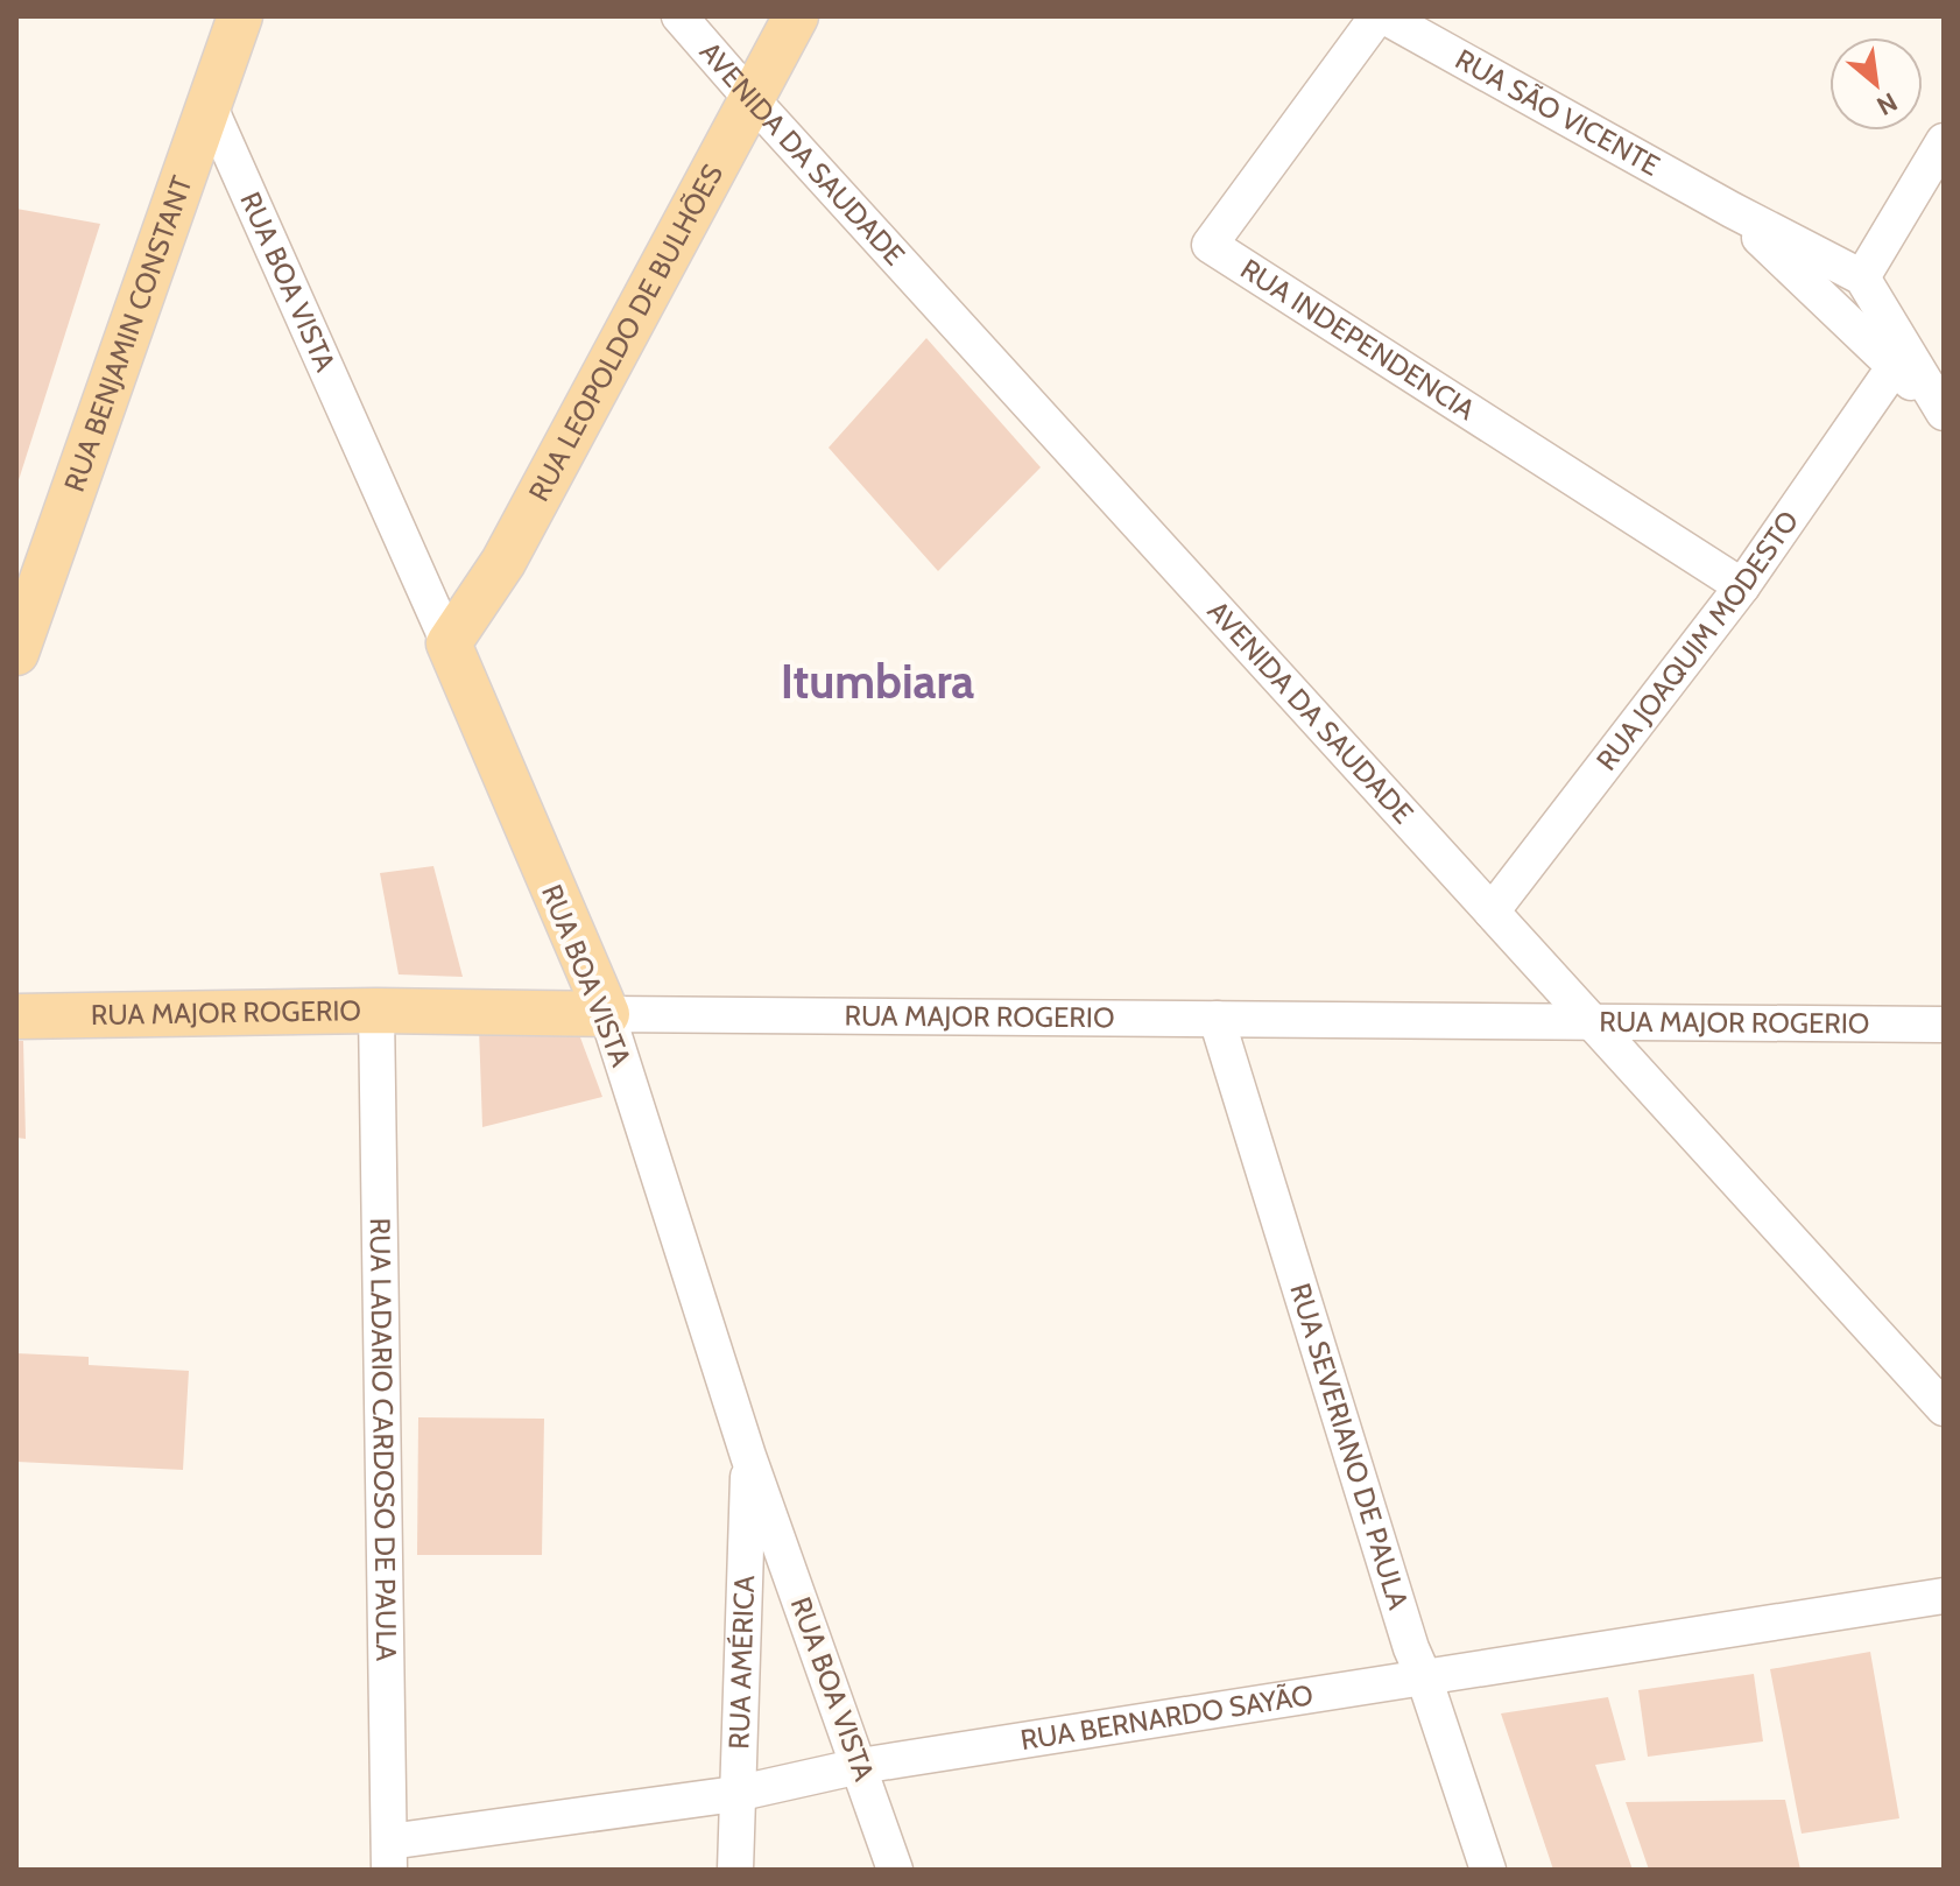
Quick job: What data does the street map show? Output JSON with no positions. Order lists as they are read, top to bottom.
{
  "streets": {
    "main road": [
      "RUA BOA VISTA",
      "RUA LEOPOLDO DE BULHÕES",
      "RUA BENJAMIN CONSTANT",
      "RUA MAJOR ROGERIO"
    ],
    "street": [
      "RUA SÃO VICENTE",
      "AVENIDA DA SAUDADE",
      "RUA INDEPENDENCIA",
      "RUA JOAQUIM MODESTO",
      "RUA LADARIO CARDOSO DE PAULA",
      "RUA SEVERIANO DE PAULA",
      "RUA AMÉRICA",
      "RUA BERNARDO SAYÃO"
    ]
  },
  "crossings": [
    ["RUA SÃO VICENTE", "RUA JOAQUIM MODESTO"],
    ["AVENIDA DA SAUDADE", "RUA LEOPOLDO DE BULHÕES"],
    ["AVENIDA DA SAUDADE", "RUA JOAQUIM MODESTO"],
    ["AVENIDA DA SAUDADE", "RUA MAJOR ROGERIO"],
    ["RUA BOA VISTA", "RUA LEOPOLDO DE BULHÕES"],
    ["RUA BOA VISTA", "RUA BENJAMIN CONSTANT"],
    ["RUA BOA VISTA", "RUA MAJOR ROGERIO"],
    ["RUA BOA VISTA", "RUA AMÉRICA"],
    ["RUA BOA VISTA", "RUA BERNARDO SAYÃO"],
    ["RUA INDEPENDENCIA", "RUA JOAQUIM MODESTO"],
    ["RUA MAJOR ROGERIO", "RUA LADARIO CARDOSO DE PAULA"],
    ["RUA MAJOR ROGERIO", "RUA SEVERIANO DE PAULA"],
    ["RUA LADARIO CARDOSO DE PAULA", "RUA BERNARDO SAYÃO"],
    ["RUA SEVERIANO DE PAULA", "RUA BERNARDO SAYÃO"],
    ["RUA AMÉRICA", "RUA BERNARDO SAYÃO"]
  ],
  "districts": ["Itumbiara"],
  "north": "bottom right"
}
